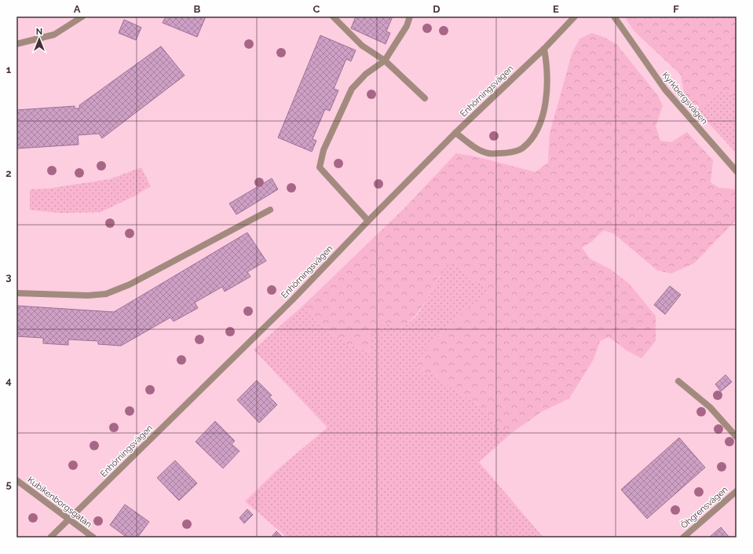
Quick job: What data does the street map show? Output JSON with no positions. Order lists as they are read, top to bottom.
{
  "streets": {
    "street": [
      "Enhörningsvägen",
      "Kyrkbergsvägen",
      "Kubikenborgsgatan",
      "Öhgrensvägen"
    ]
  },
  "crossings": [
    ["Enhörningsvägen", "Kubikenborgsgatan"]
  ],
  "north": "top",
  "grid": {
    "columns": [
      "A",
      "B",
      "C",
      "D",
      "E",
      "F"
    ],
    "rows": [
      "1",
      "2",
      "3",
      "4",
      "5"
    ]
  }
}
